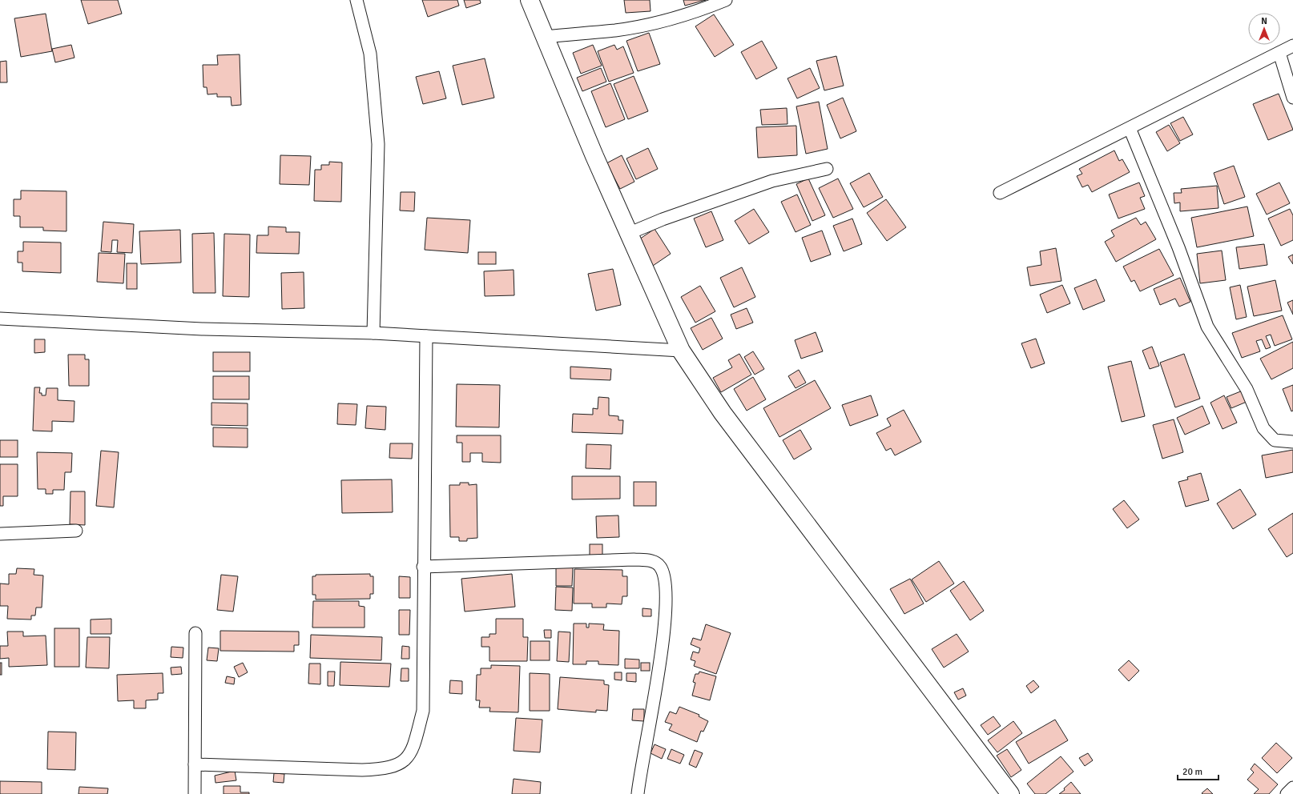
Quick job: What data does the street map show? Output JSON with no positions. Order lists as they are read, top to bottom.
{
  "scale_bar": "20 m",
  "north": "top"
}
